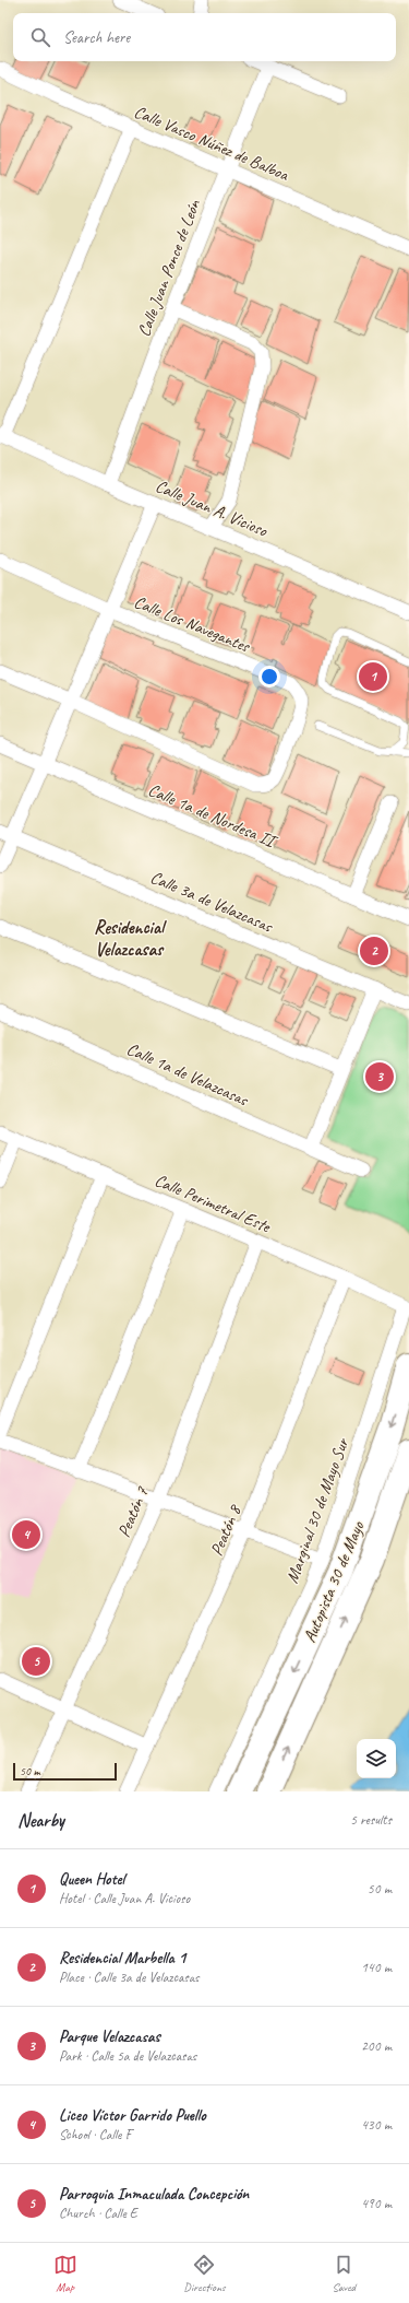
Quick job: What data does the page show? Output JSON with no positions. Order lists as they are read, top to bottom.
{
  "streets": {
    "highway": ["Autopista 30 de Mayo"],
    "street": [
      "Calle Vasco Núñez de Balboa",
      "Calle Juan Ponce de León",
      "Calle Juan A. Vicioso",
      "Calle Los Navegantes",
      "Calle 1a de Nordesa II",
      "Calle 3a de Velazcasas",
      "Calle 1a de Velazcasas",
      "Calle Perimetral Este",
      "Marginal 30 de Mayo Sur",
      "Peatón 7",
      "Peatón 8"
    ]
  },
  "crossings": [
    ["Calle Vasco Núñez de Balboa", "Calle Juan Ponce de León"],
    ["Calle Juan Ponce de León", "Calle Juan A. Vicioso"],
    ["Calle Perimetral Este", "Marginal 30 de Mayo Sur"],
    ["Calle Perimetral Este", "Peatón 7"],
    ["Calle Perimetral Este", "Peatón 8"]
  ],
  "districts": ["Residencial Velazcasas"],
  "scale_bar": "50 m",
  "page": {
    "search": "Search here",
    "pins": [
      "1",
      "2",
      "3",
      "4",
      "5"
    ],
    "scale": "50 m",
    "heading": ["Nearby", "5 results"],
    "list": [
      {
        "mark": "1",
        "name": "Queen Hotel",
        "note": "Hotel · Calle Juan A. Vicioso",
        "value": "50 m"
      },
      {
        "mark": "2",
        "name": "Residencial Marbella 1",
        "note": "Place · Calle 3a de Velazcasas",
        "value": "140 m"
      },
      {
        "mark": "3",
        "name": "Parque Velazcasas",
        "note": "Park · Calle 5a de Velazcasas",
        "value": "200 m"
      },
      {
        "mark": "4",
        "name": "Liceo Víctor Garrido Puello",
        "note": "School · Calle F",
        "value": "430 m"
      },
      {
        "mark": "5",
        "name": "Parroquia Inmaculada Concepción",
        "note": "Church · Calle E",
        "value": "490 m"
      }
    ],
    "nav": ["Map", "Directions", "Saved"]
  }
}
